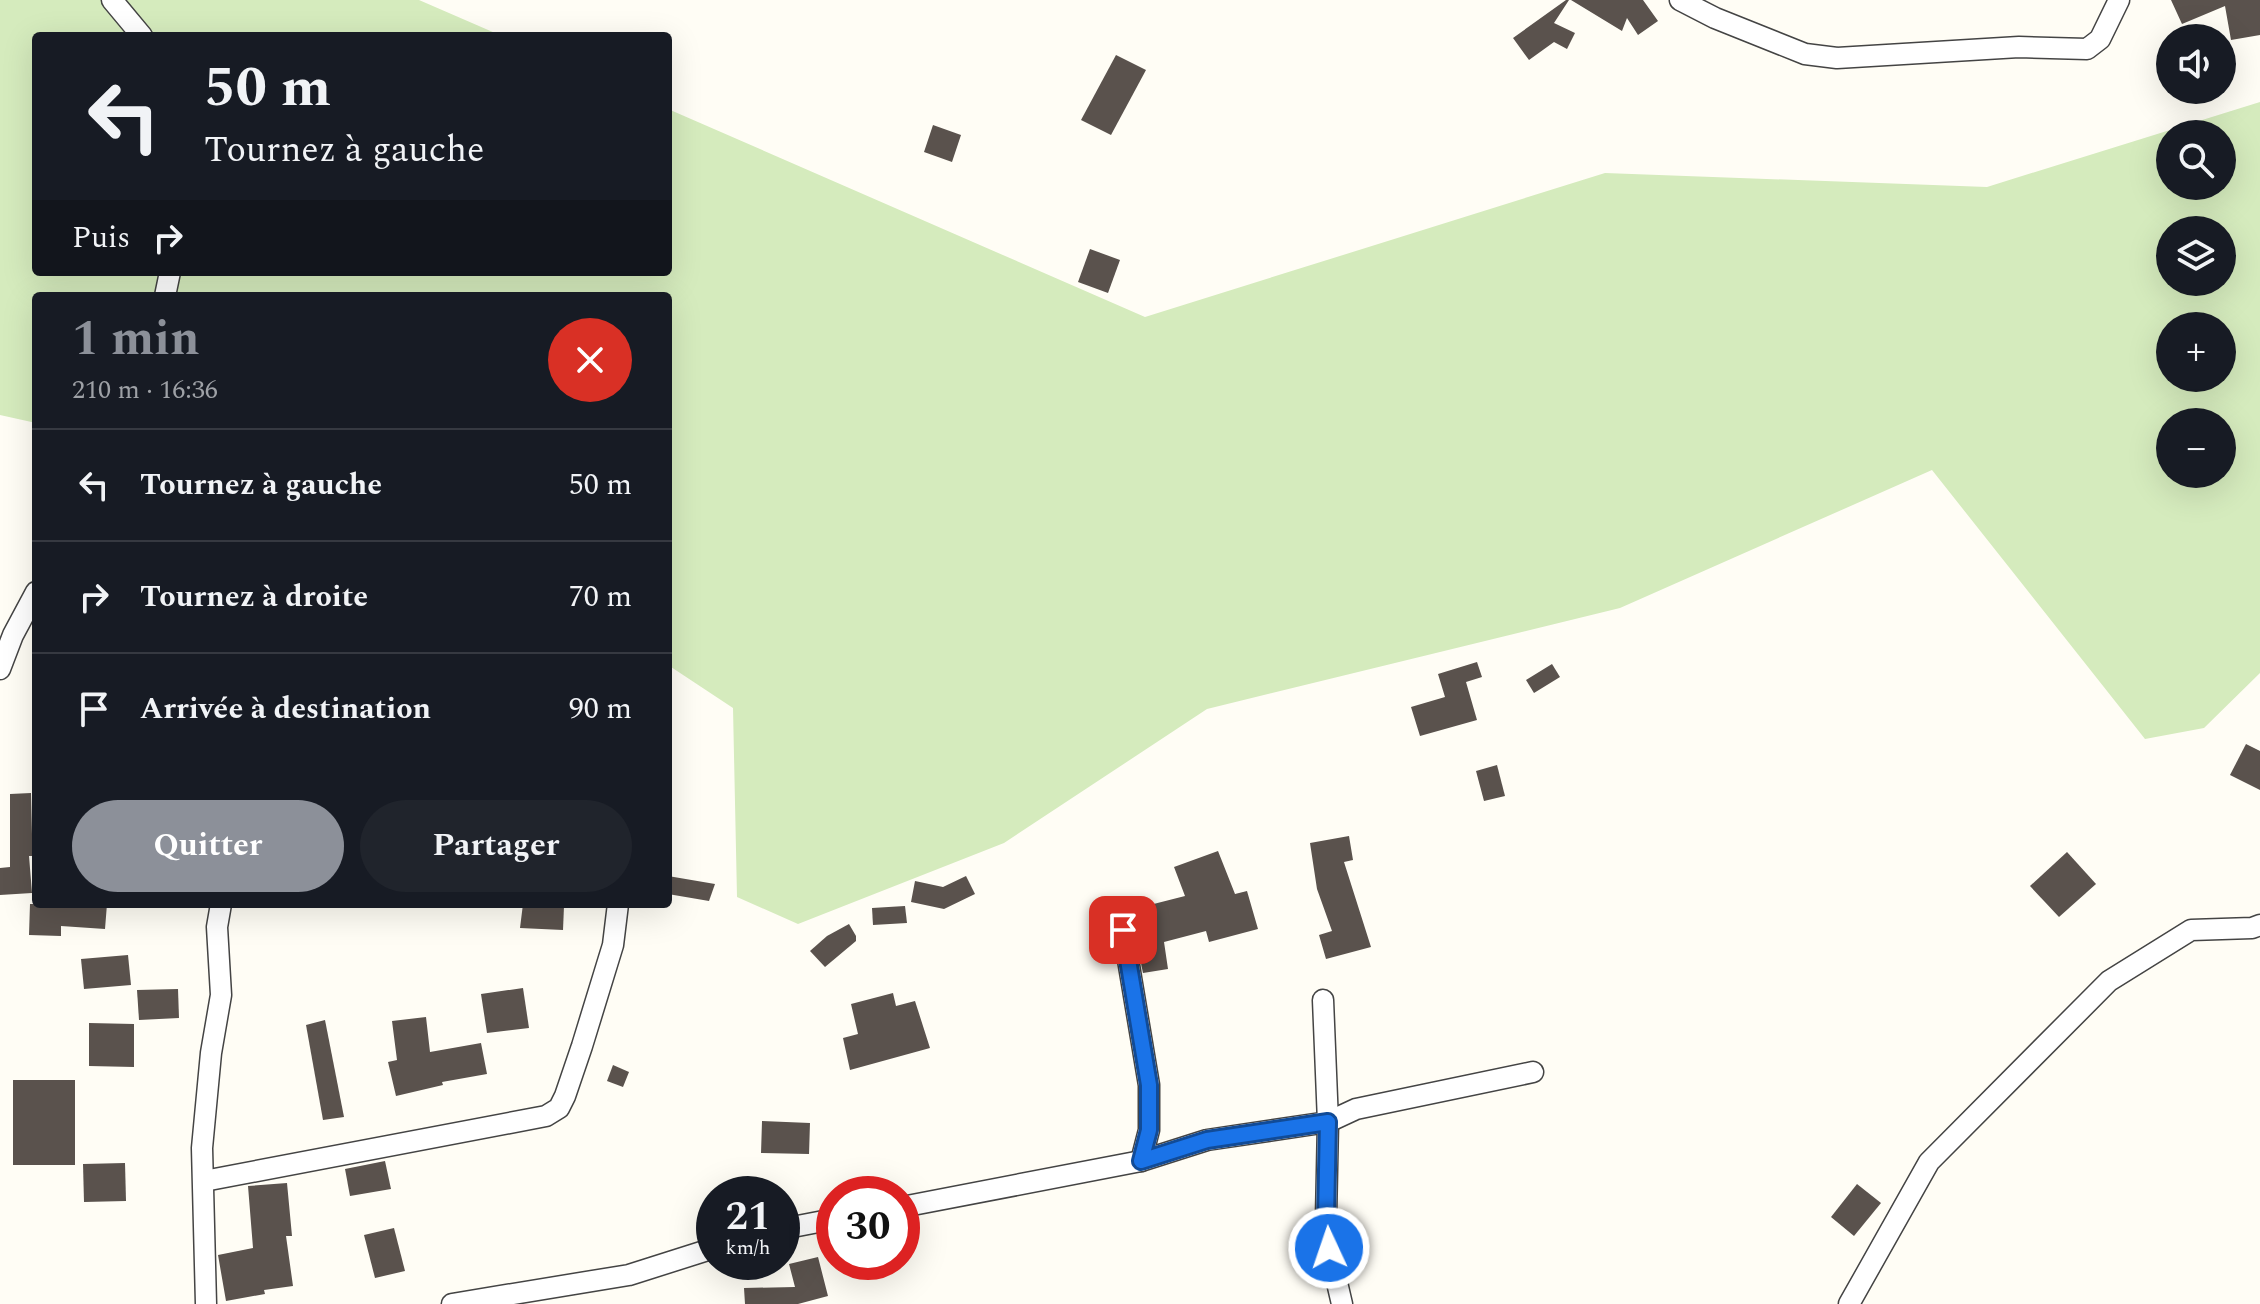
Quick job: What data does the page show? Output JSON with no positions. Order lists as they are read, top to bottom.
{
  "page": {
    "map_buttons": ["+", "−"],
    "turn": ["50 m", "Tournez à gauche"],
    "then": "Puis",
    "heading": ["1 min", "210 m · 16:36"],
    "list": [
      {
        "name": "Tournez à gauche",
        "value": "50 m"
      },
      {
        "name": "Tournez à droite",
        "value": "70 m"
      },
      {
        "name": "Arrivée à destination",
        "value": "90 m"
      }
    ],
    "buttons": ["Quitter", "Partager"],
    "speed": "21 km/h",
    "limit": "30"
  }
}
